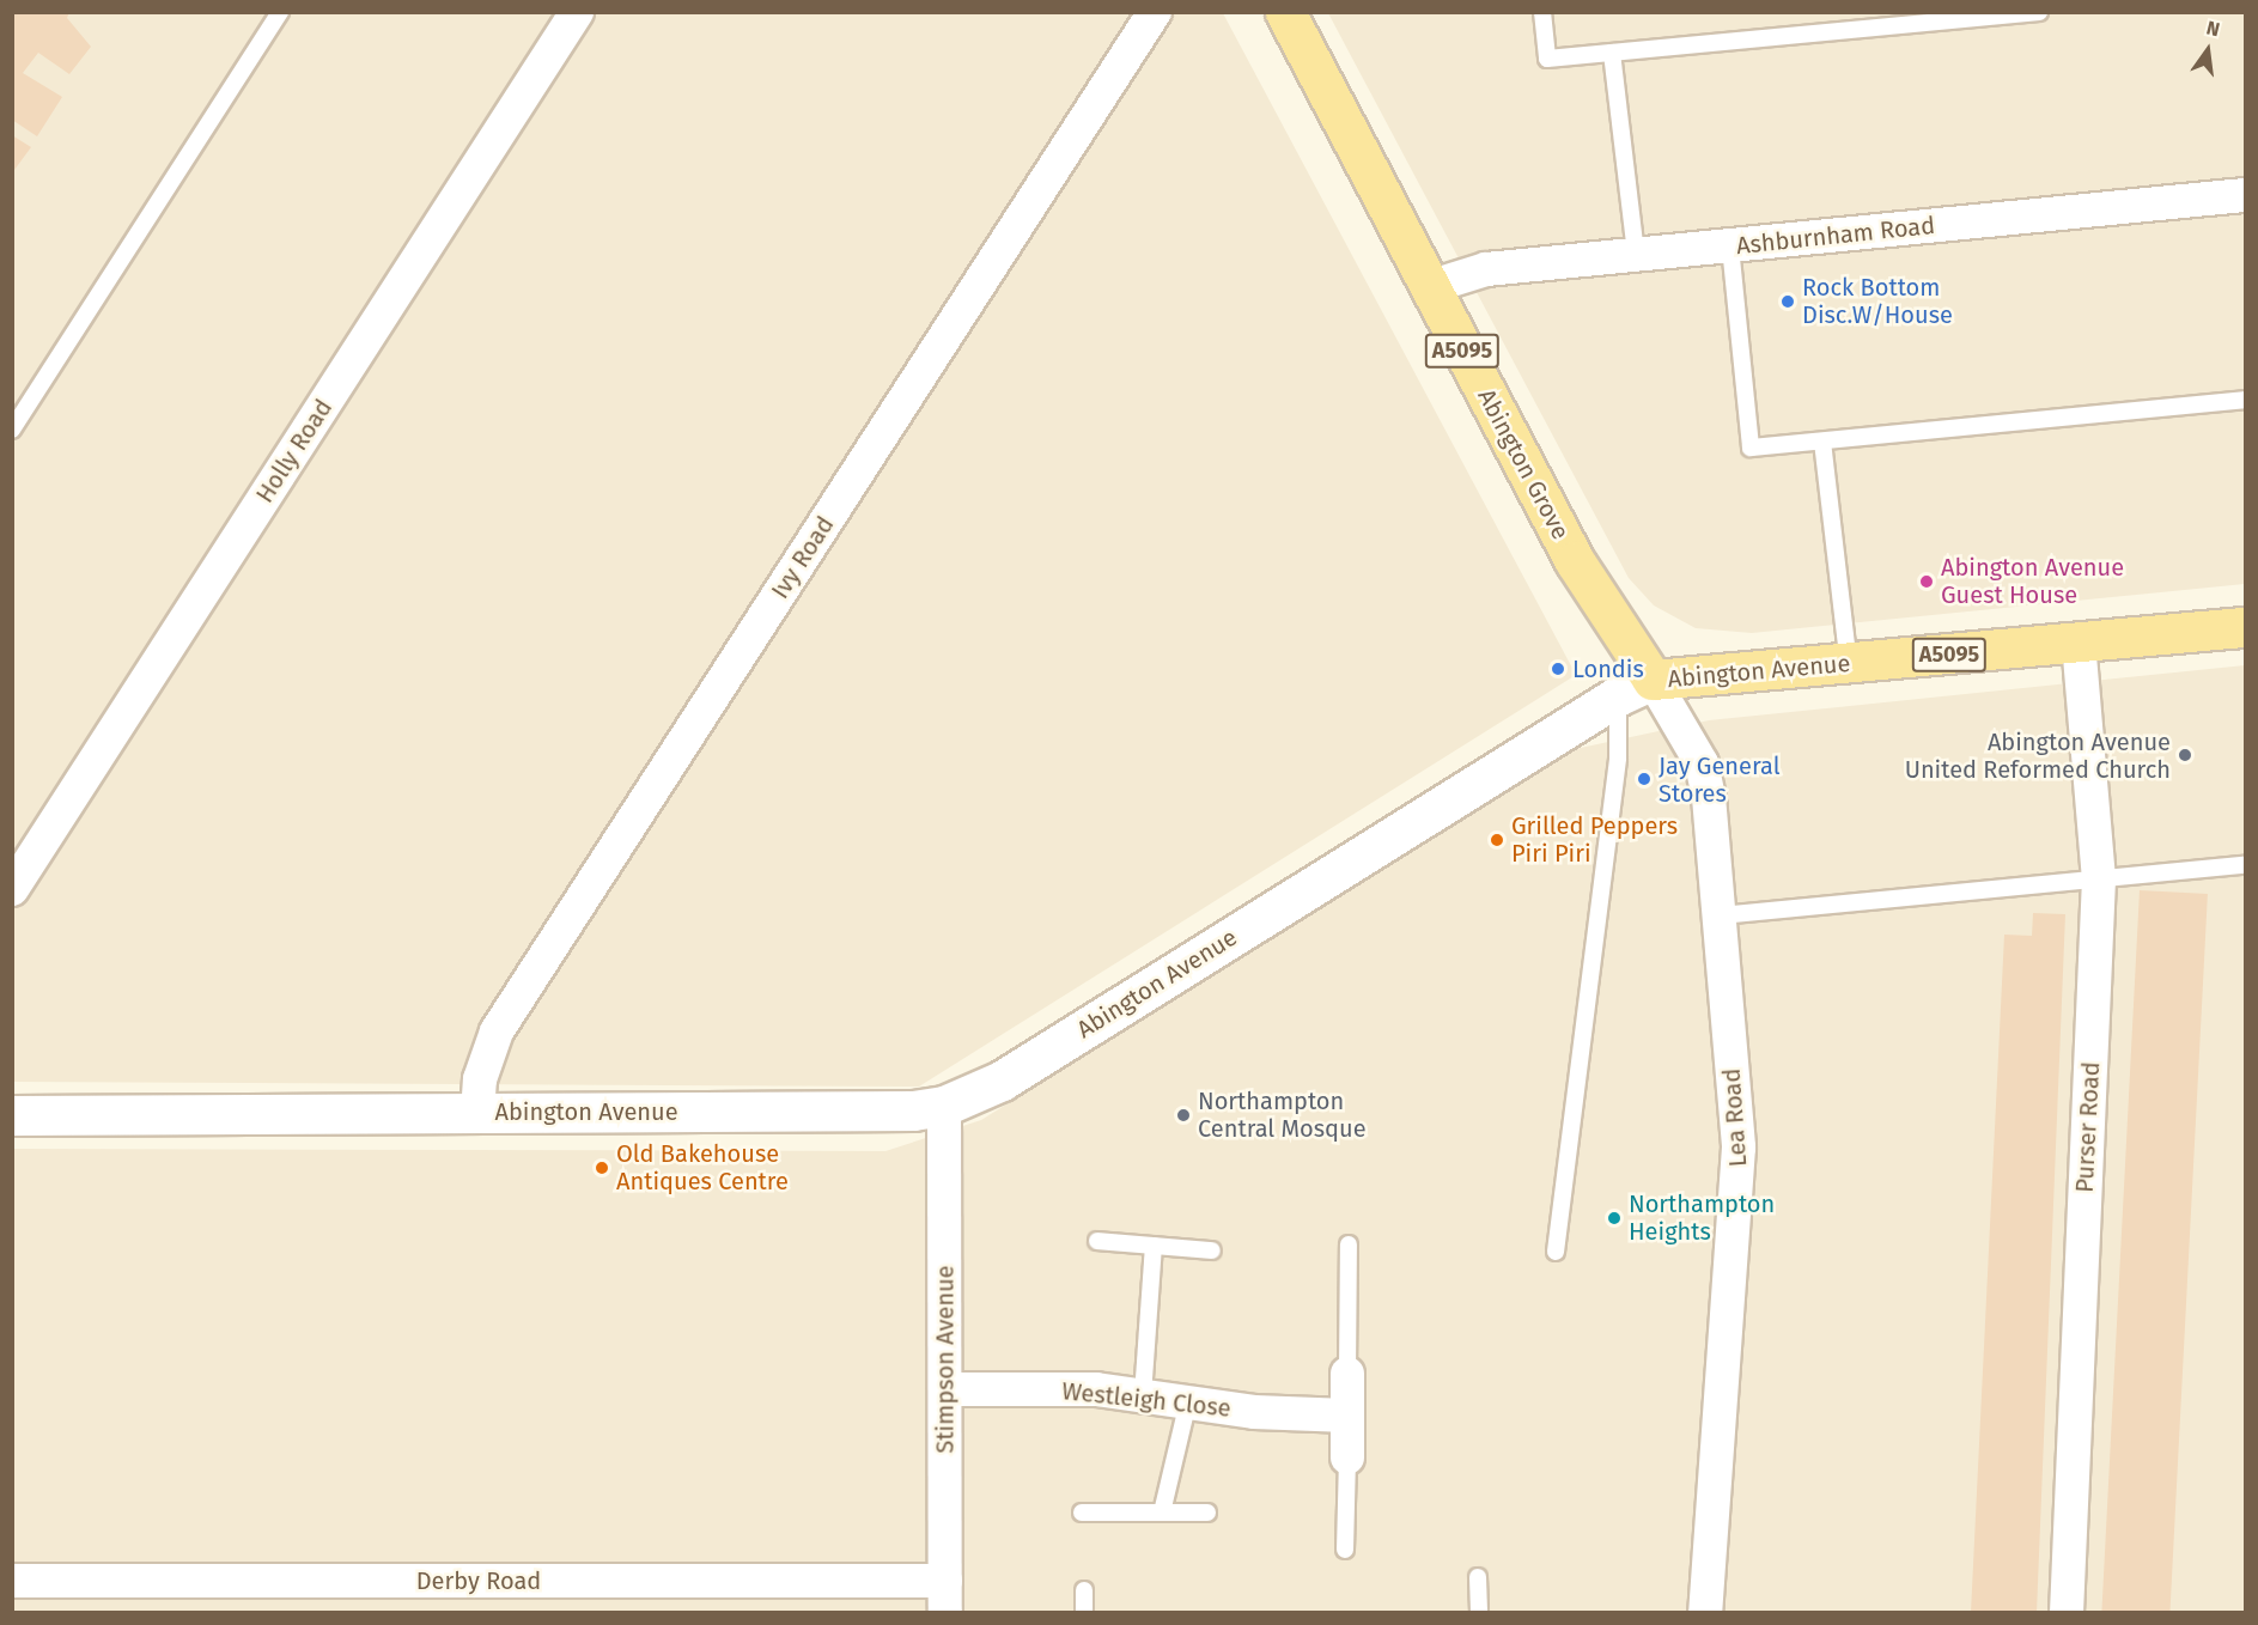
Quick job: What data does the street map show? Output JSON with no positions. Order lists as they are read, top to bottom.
{
  "streets": {
    "main road": ["A5095", "Abington Grove", "Abington Avenue"],
    "street": [
      "Ashburnham Road",
      "Holly Road",
      "Ivy Road",
      "Lea Road",
      "Purser Road",
      "Stimpson Avenue",
      "Westleigh Close",
      "Derby Road"
    ]
  },
  "crossings": [
    ["Ashburnham Road", "Abington Grove"],
    ["Abington Grove", "Abington Avenue"],
    ["Abington Grove", "Lea Road"],
    ["Ivy Road", "Abington Avenue"],
    ["Abington Avenue", "Lea Road"],
    ["Abington Avenue", "Purser Road"],
    ["Abington Avenue", "Stimpson Avenue"],
    ["Stimpson Avenue", "Westleigh Close"],
    ["Stimpson Avenue", "Derby Road"]
  ],
  "places": [
    "Rock Bottom Disc.W/House",
    "Abington Avenue Guest House",
    "Londis",
    "Abington Avenue United Reformed Church",
    "Jay General Stores",
    "Grilled Peppers Piri Piri",
    "Northampton Central Mosque",
    "Old Bakehouse Antiques Centre",
    "Northampton Heights"
  ],
  "north": "top"
}
